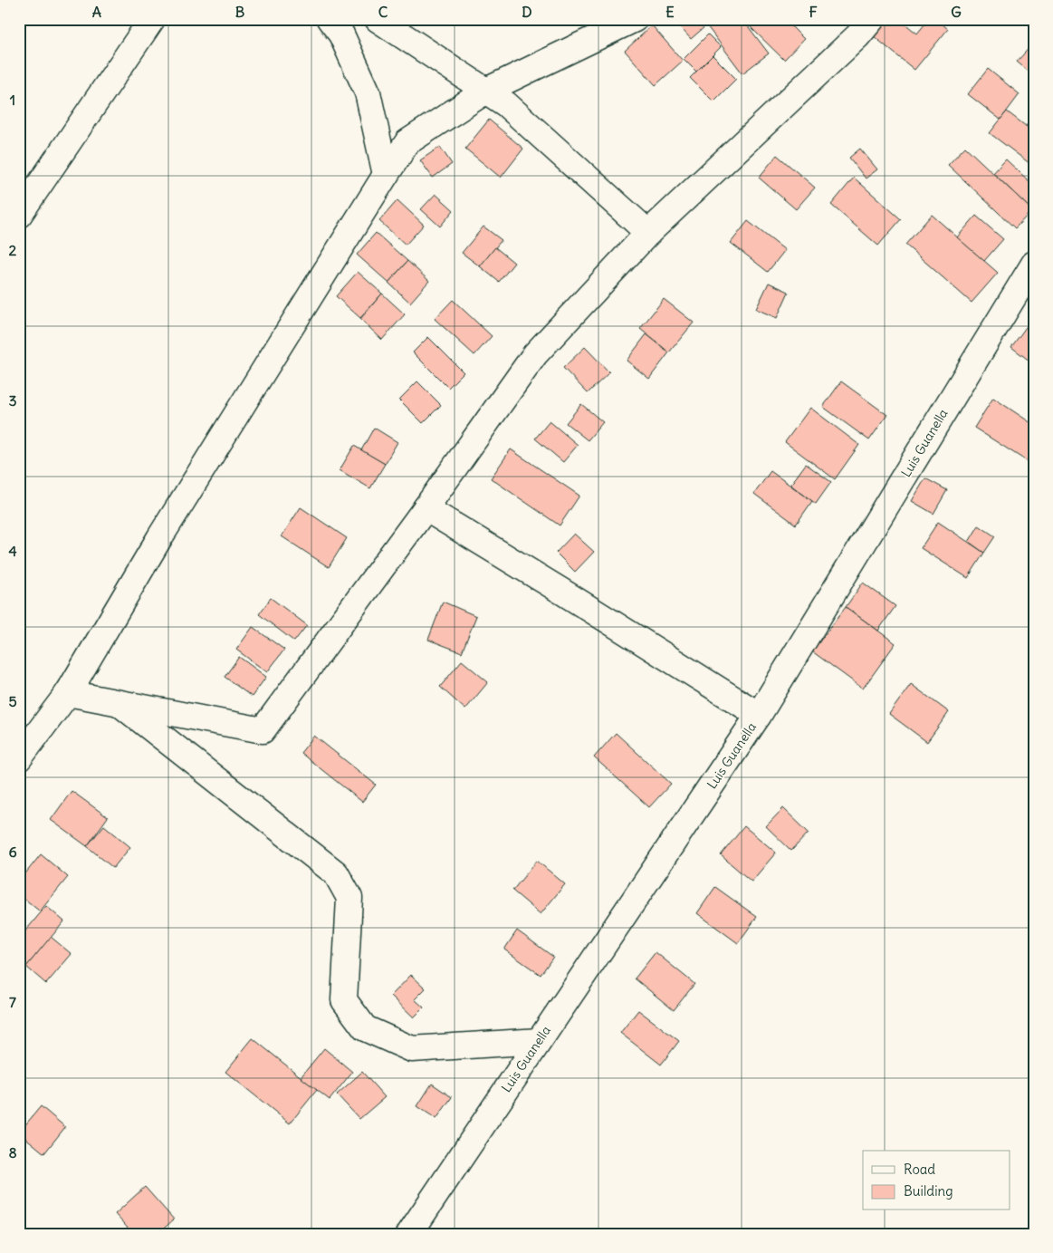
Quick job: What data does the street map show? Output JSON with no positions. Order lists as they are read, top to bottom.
{
  "streets": {
    "street": ["Luis Guanella"]
  },
  "legend": ["Road", "Building"],
  "grid": {
    "columns": [
      "A",
      "B",
      "C",
      "D",
      "E",
      "F",
      "G"
    ],
    "rows": [
      "1",
      "2",
      "3",
      "4",
      "5",
      "6",
      "7",
      "8"
    ]
  }
}
